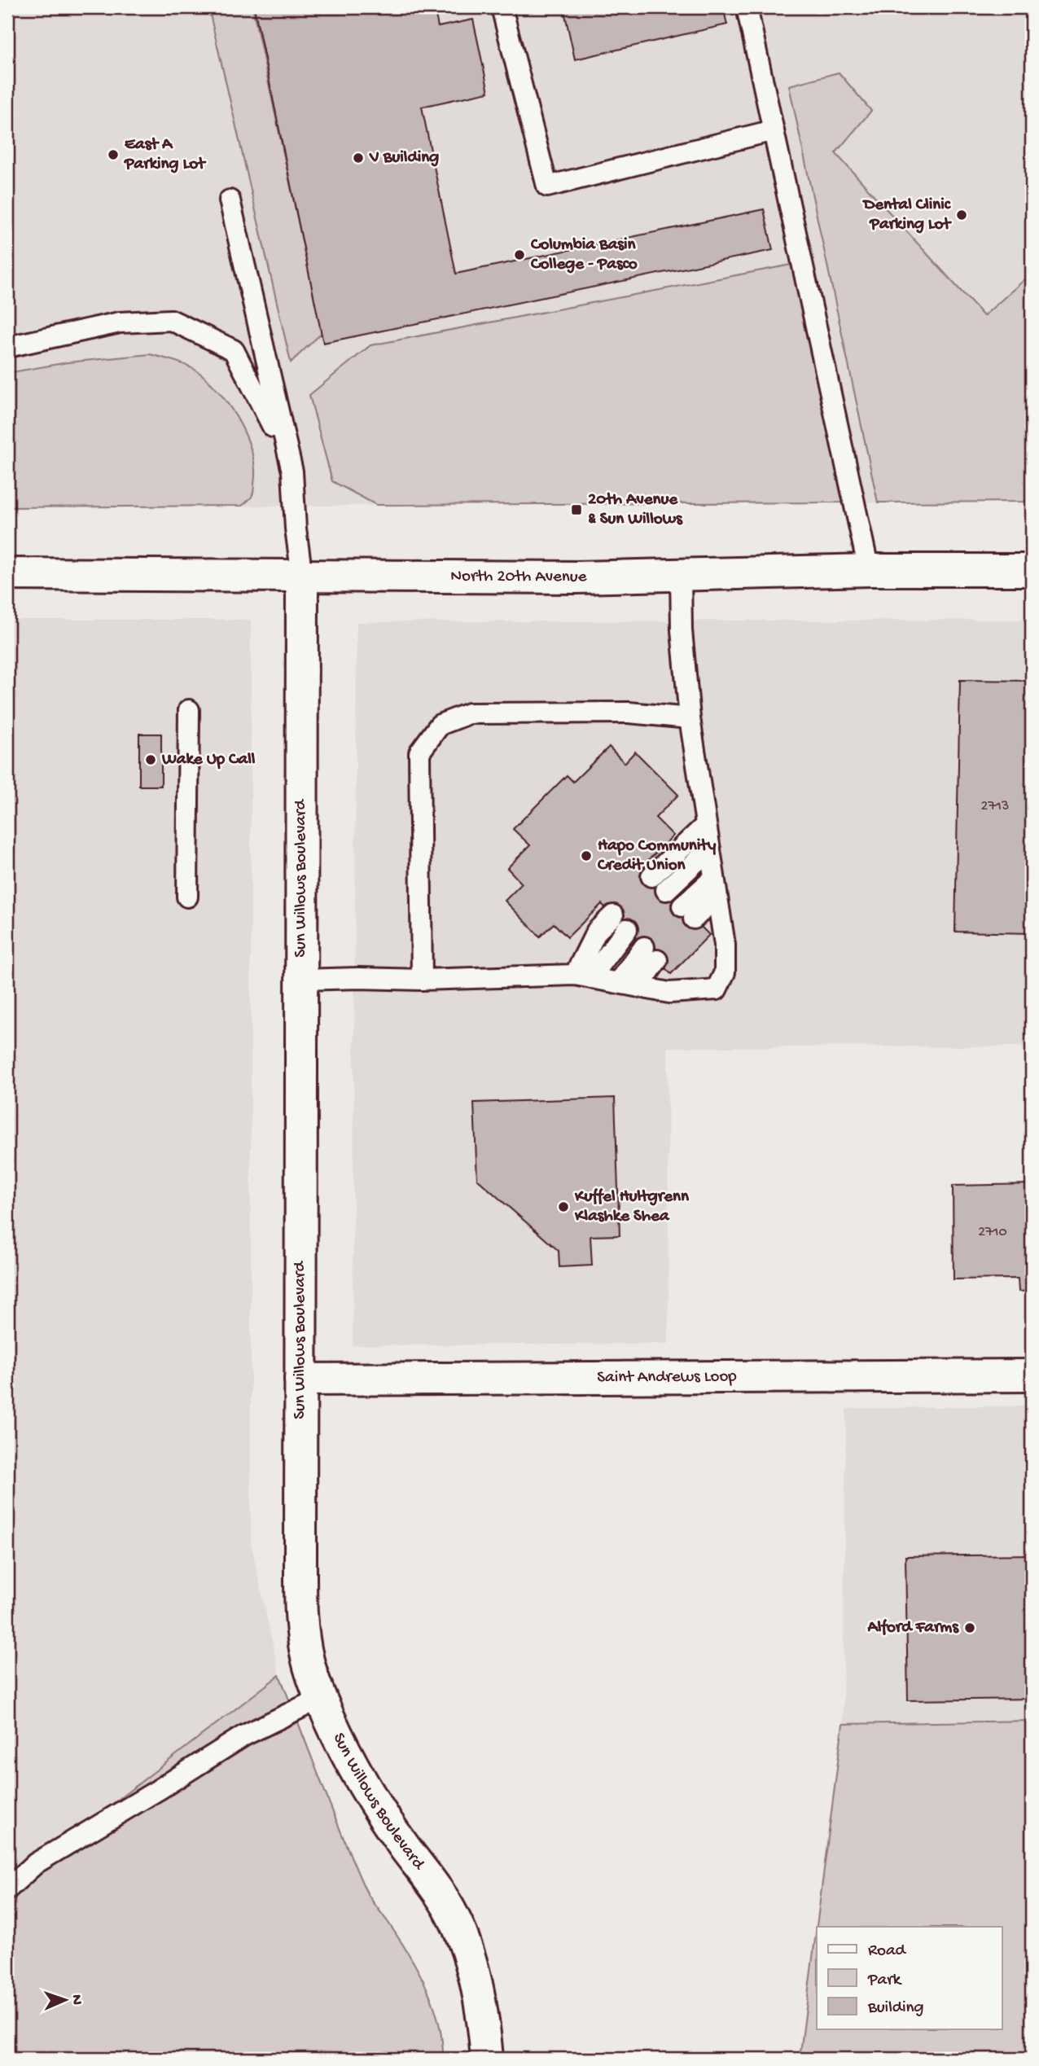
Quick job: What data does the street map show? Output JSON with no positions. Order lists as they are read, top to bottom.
{
  "streets": {
    "street": ["North 20th Avenue", "Sun Willows Boulevard", "Saint Andrews Loop"]
  },
  "crossings": [
    ["North 20th Avenue", "Sun Willows Boulevard"],
    ["Sun Willows Boulevard", "Saint Andrews Loop"]
  ],
  "places": {
    "other": [
      "East A Parking Lot",
      "V Building",
      "Dental Clinic Parking Lot",
      "Columbia Basin College - Pasco",
      "Wake Up Call",
      "Hapo Community Credit Union",
      "Kuffel Hultgrenn Klashke Shea",
      "Alford Farms"
    ],
    "transit": ["20th Avenue & Sun Willows"]
  },
  "house_numbers": ["2713", "2710"],
  "legend": ["Road", "Park", "Building"],
  "north": "right"
}
